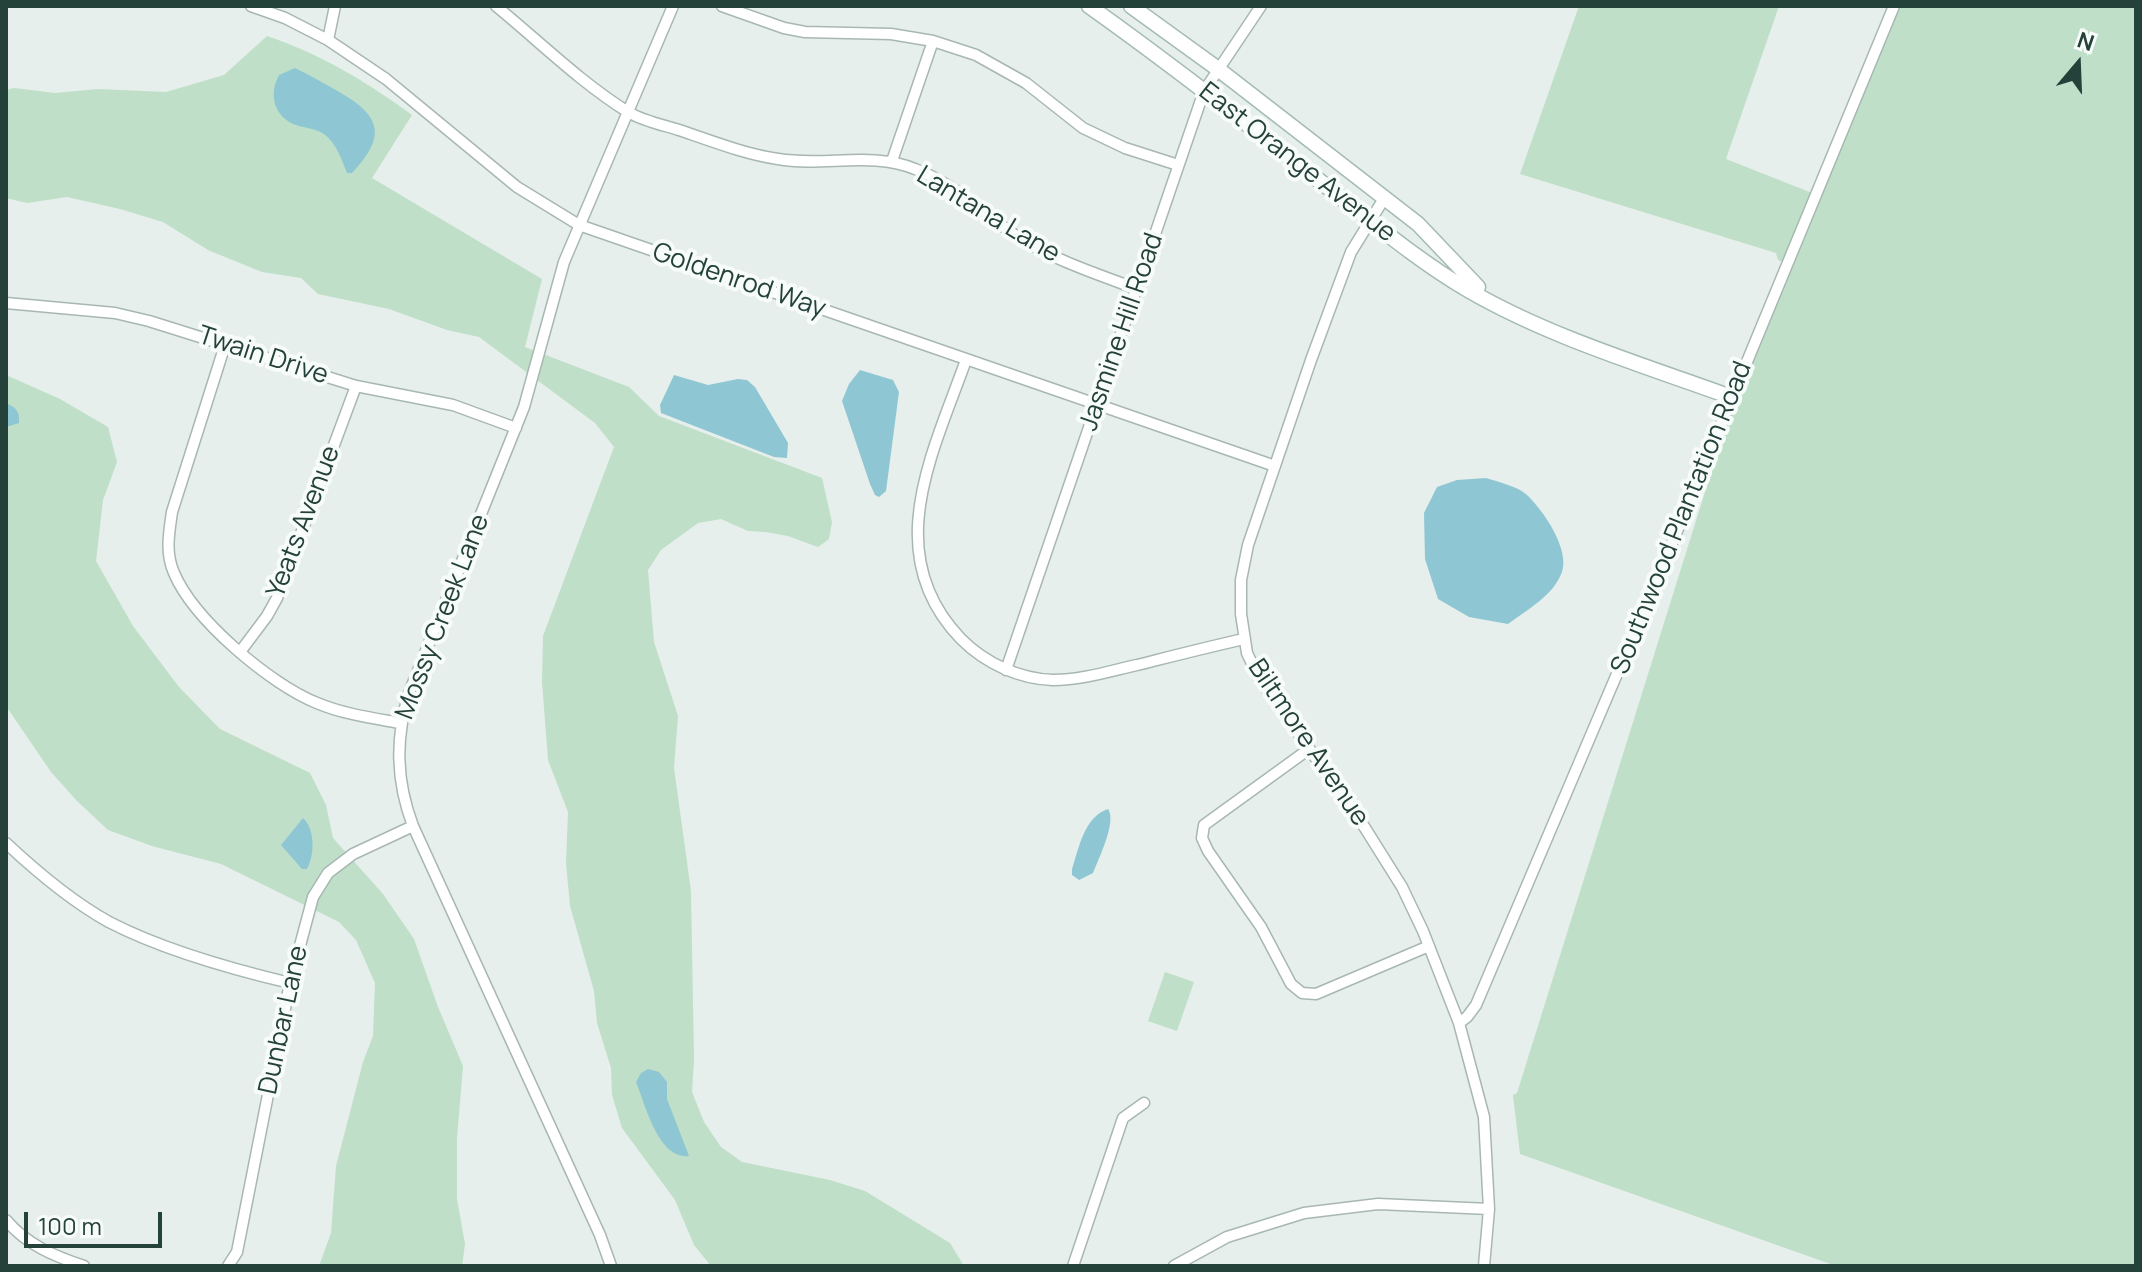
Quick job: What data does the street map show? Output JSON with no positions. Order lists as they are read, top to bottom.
{
  "streets": {
    "street": [
      "East Orange Avenue",
      "Lantana Lane",
      "Goldenrod Way",
      "Jasmine Hill Road",
      "Twain Drive",
      "Southwood Plantation Road",
      "Yeats Avenue",
      "Mossy Creek Lane",
      "Biltmore Avenue",
      "Dunbar Lane"
    ]
  },
  "crossings": [
    ["East Orange Avenue", "Jasmine Hill Road"],
    ["East Orange Avenue", "Southwood Plantation Road"],
    ["East Orange Avenue", "Biltmore Avenue"],
    ["Lantana Lane", "Jasmine Hill Road"],
    ["Lantana Lane", "Mossy Creek Lane"],
    ["Goldenrod Way", "Jasmine Hill Road"],
    ["Goldenrod Way", "Mossy Creek Lane"],
    ["Goldenrod Way", "Biltmore Avenue"],
    ["Twain Drive", "Yeats Avenue"],
    ["Twain Drive", "Mossy Creek Lane"],
    ["Southwood Plantation Road", "Biltmore Avenue"],
    ["Mossy Creek Lane", "Dunbar Lane"]
  ],
  "scale_bar": "100 m",
  "north": "top"
}
